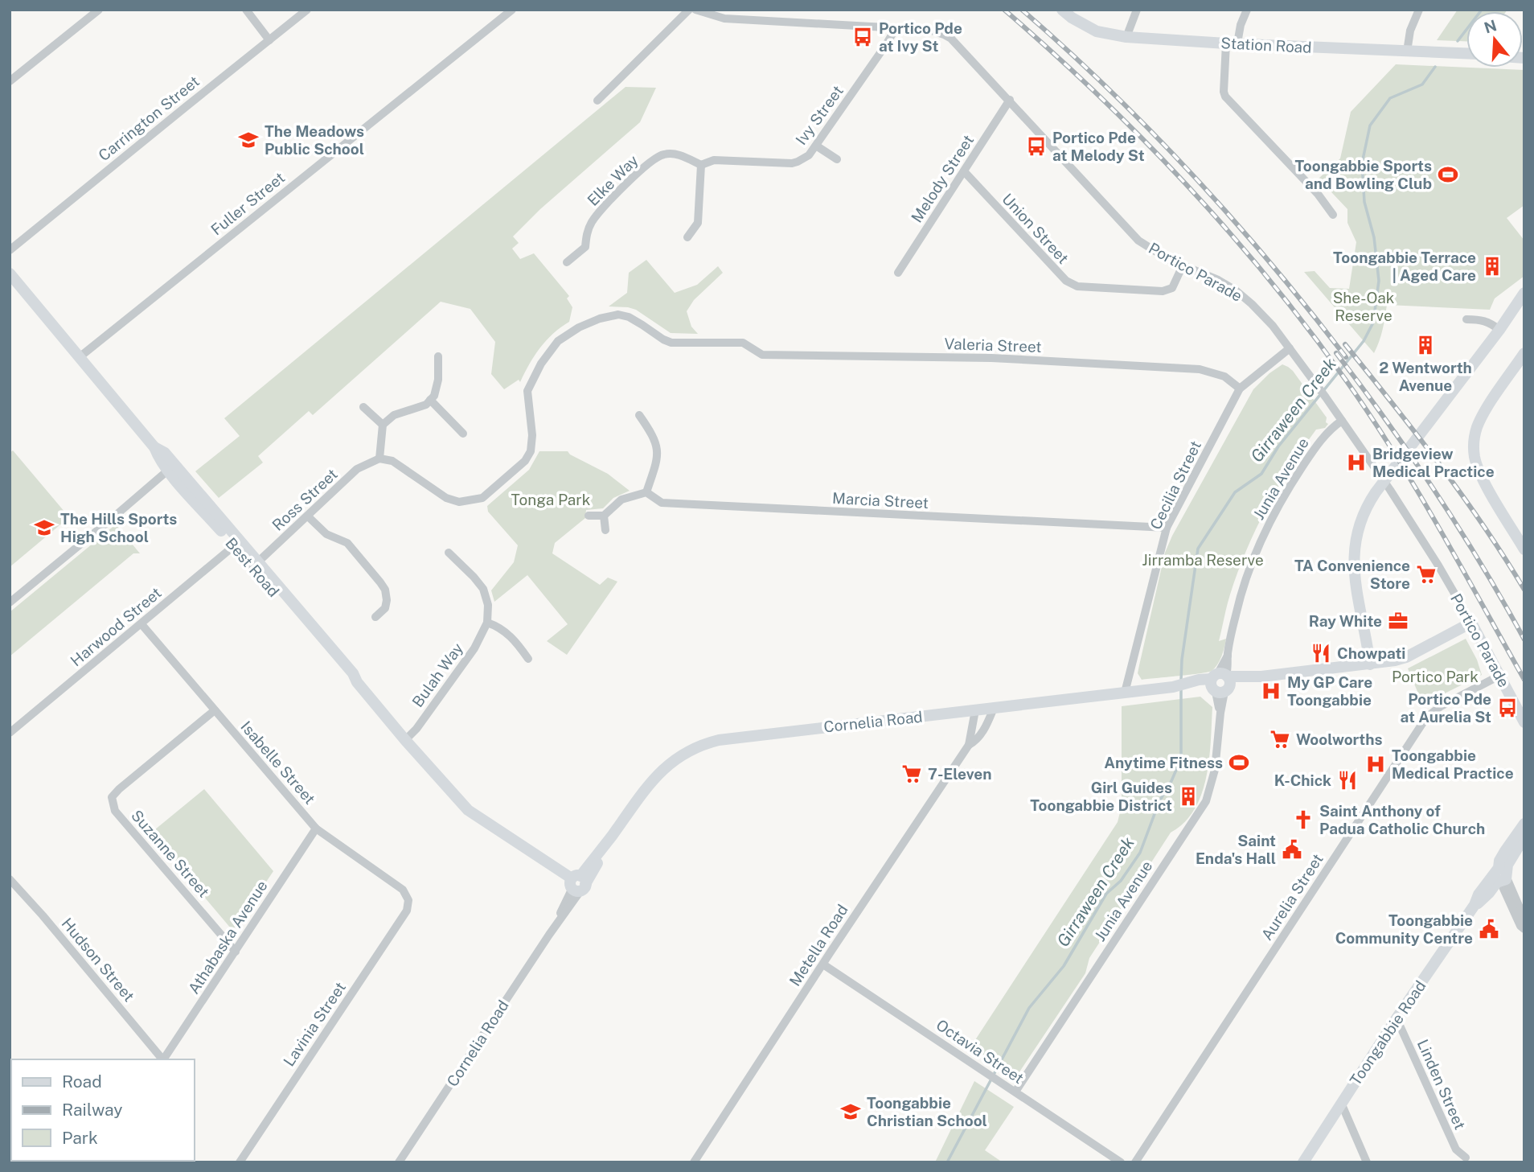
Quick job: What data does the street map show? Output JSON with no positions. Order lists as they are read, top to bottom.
{
  "streets": {
    "main road": [
      "Station Road",
      "Portico Parade",
      "Best Road",
      "Cornelia Road",
      "Toongabbie Road"
    ],
    "street": [
      "Ivy Street",
      "Carrington Street",
      "Melody Street",
      "Elke Way",
      "Fuller Street",
      "Union Street",
      "Valeria Street",
      "Junia Avenue",
      "Cecilia Street",
      "Ross Street",
      "Marcia Street",
      "Harwood Street",
      "Bulah Way",
      "Isabelle Street",
      "Suzanne Street",
      "Aurelia Street",
      "Athabaska Avenue",
      "Metella Road",
      "Hudson Street",
      "Lavinia Street",
      "Octavia Street",
      "Linden Street"
    ]
  },
  "crossings": [
    ["Ivy Street", "Elke Way"],
    ["Ivy Street", "Portico Parade"],
    ["Melody Street", "Union Street"],
    ["Melody Street", "Portico Parade"],
    ["Fuller Street", "Best Road"],
    ["Union Street", "Portico Parade"],
    ["Portico Parade", "Junia Avenue"],
    ["Portico Parade", "Cecilia Street"],
    ["Portico Parade", "Cornelia Road"],
    ["Portico Parade", "Aurelia Street"],
    ["Valeria Street", "Cecilia Street"],
    ["Valeria Street", "Ross Street"],
    ["Junia Avenue", "Cornelia Road"],
    ["Junia Avenue", "Octavia Street"],
    ["Cecilia Street", "Marcia Street"],
    ["Cecilia Street", "Cornelia Road"],
    ["Ross Street", "Best Road"],
    ["Best Road", "Harwood Street"],
    ["Best Road", "Bulah Way"],
    ["Best Road", "Cornelia Road"],
    ["Harwood Street", "Isabelle Street"],
    ["Cornelia Road", "Metella Road"],
    ["Isabelle Street", "Suzanne Street"],
    ["Isabelle Street", "Athabaska Avenue"],
    ["Isabelle Street", "Lavinia Street"],
    ["Suzanne Street", "Athabaska Avenue"],
    ["Metella Road", "Octavia Street"],
    ["Toongabbie Road", "Linden Street"]
  ],
  "water": ["Girraween Creek"],
  "parks": [
    "She-Oak Reserve",
    "Tonga Park",
    "Jirramba Reserve",
    "Portico Park"
  ],
  "places": {
    "bus stop": ["Portico Pde at Ivy St", "Portico Pde at Melody St", "Portico Pde at Aurelia St"],
    "school or university": ["The Meadows Public School", "The Hills Sports High School", "Toongabbie Christian School"],
    "sports": ["Toongabbie Sports and Bowling Club", "Anytime Fitness"],
    "building": ["Toongabbie Terrace | Aged Care", "2 Wentworth Avenue", "Girl Guides Toongabbie District"],
    "hospital": ["Bridgeview Medical Practice", "My GP Care Toongabbie", "Toongabbie Medical Practice"],
    "supermarket": ["TA Convenience Store", "Woolworths", "7-Eleven"],
    "office": ["Ray White"],
    "restaurant": ["Chowpati", "K-Chick"],
    "church": ["Saint Anthony of Padua Catholic Church"],
    "public building": ["Saint Enda's Hall", "Toongabbie Community Centre"]
  },
  "legend": ["Road", "Railway", "Park"],
  "north": "top"
}
